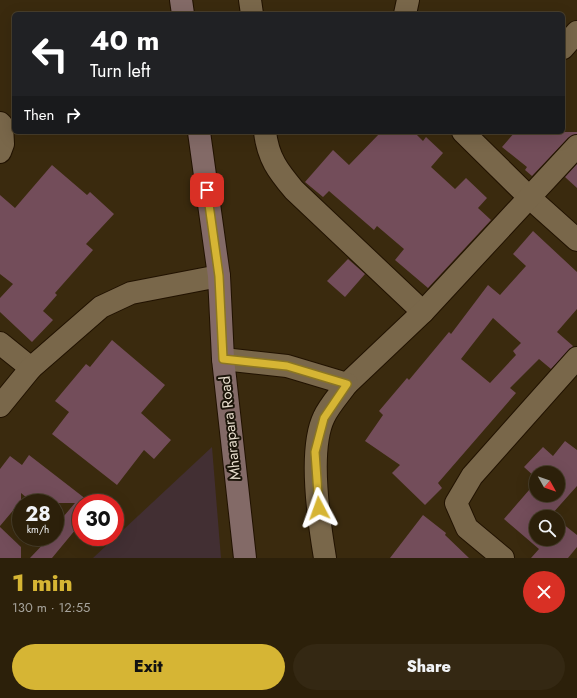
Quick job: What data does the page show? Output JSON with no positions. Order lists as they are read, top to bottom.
{
  "streets": {
    "main road": ["Mharapara Road"]
  },
  "north": "bottom right",
  "page": {
    "turn": ["40 m", "Turn left"],
    "then": "Then",
    "speed": "28 km/h",
    "limit": "30",
    "heading": ["1 min", "130 m · 12:55"],
    "buttons": ["Exit", "Share"]
  }
}
